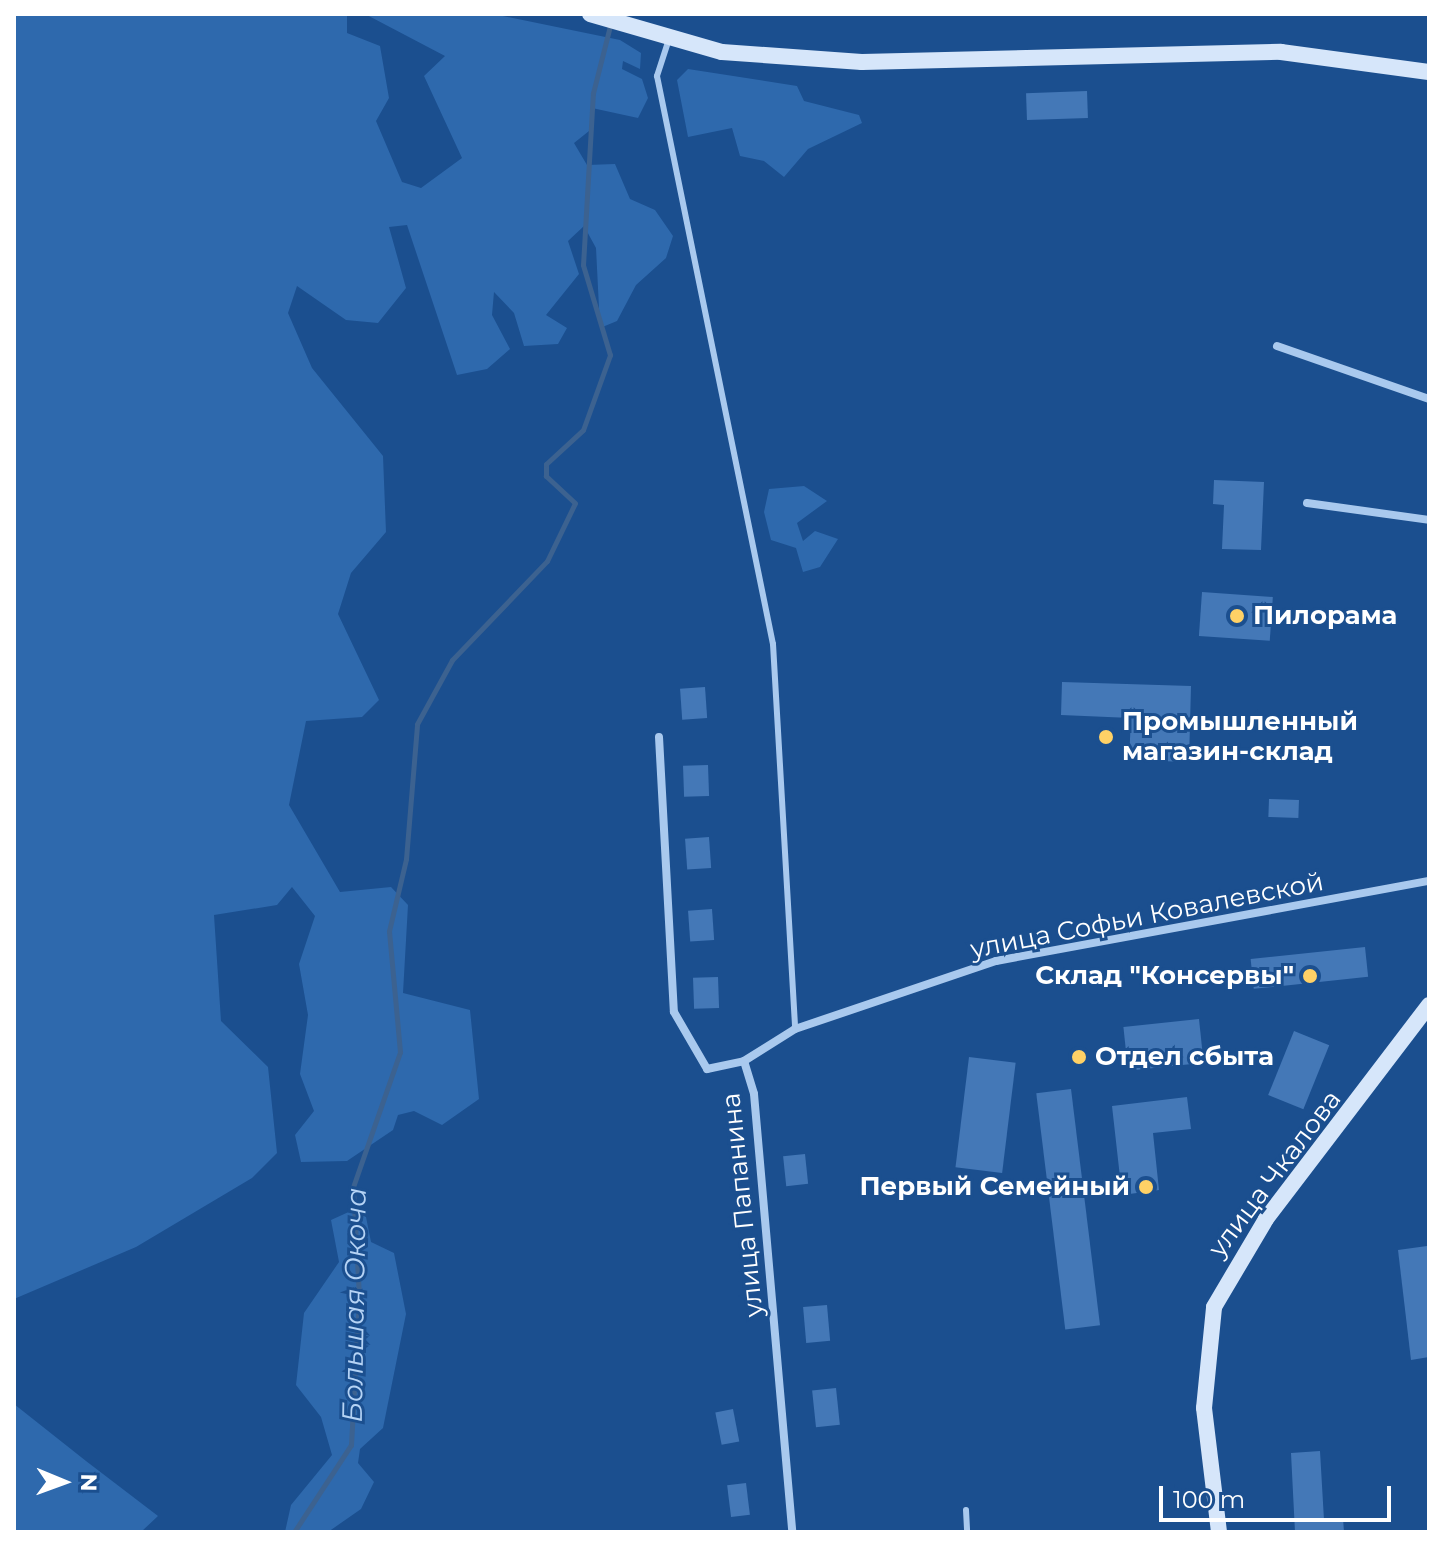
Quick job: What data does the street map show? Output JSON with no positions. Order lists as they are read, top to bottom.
{
  "streets": {
    "main road": ["улица Чкалова"],
    "street": ["улица Софьи Ковалевской", "улица Папанина"]
  },
  "crossings": [
    ["улица Софьи Ковалевской", "улица Папанина"]
  ],
  "water": ["Большая Окоча"],
  "places": [
    "Пилорама",
    "Промышленный магазин-склад",
    "Склад \"Консервы\"",
    "Отдел сбыта",
    "Первый Семейный"
  ],
  "scale_bar": "100 m",
  "north": "right"
}
